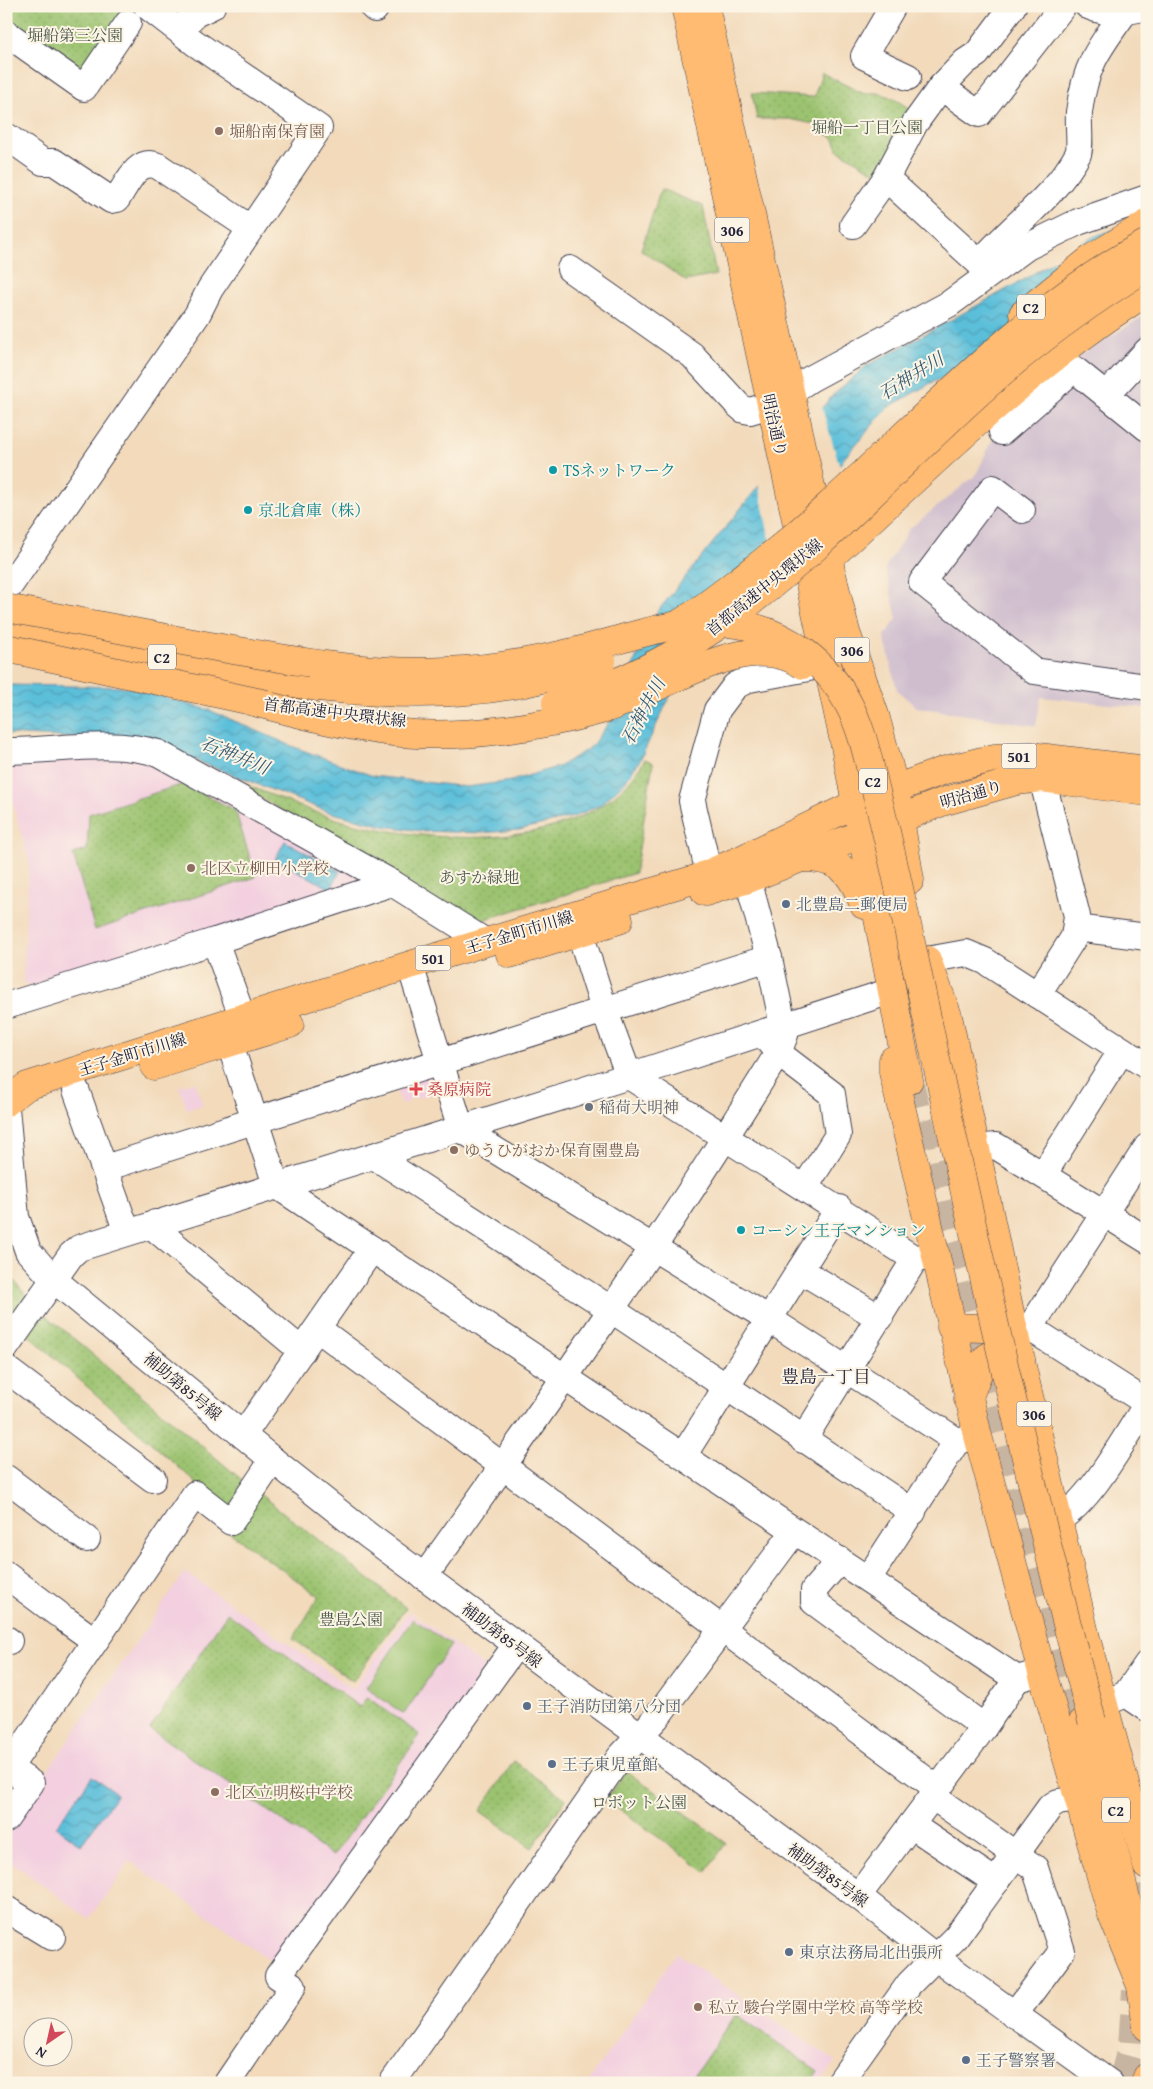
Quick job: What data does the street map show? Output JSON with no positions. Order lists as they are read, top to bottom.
{
  "streets": {
    "main road": [
      "306",
      "C2",
      "明治通り",
      "首都高速中央環状線",
      "501",
      "王子金町市川線"
    ],
    "street": ["補助第85号線"]
  },
  "crossings": [
    ["306", "C2"],
    ["306", "明治通り"],
    ["306", "王子金町市川線"],
    ["C2", "明治通り"],
    ["C2", "首都高速中央環状線"],
    ["明治通り", "王子金町市川線"]
  ],
  "districts": ["豊島一丁目"],
  "water": ["石神井川"],
  "parks": [
    "堀船第三公園",
    "堀船一丁目公園",
    "あすか緑地",
    "豊島公園",
    "ロボット公園"
  ],
  "places": {
    "other": [
      "堀船南保育園",
      "TSネットワーク",
      "京北倉庫（株）",
      "北区立柳田小学校",
      "北豊島二郵便局",
      "稲荷大明神",
      "ゆうひがおか保育園豊島",
      "コーシン王子マンション",
      "王子消防団第八分団",
      "王子東児童館",
      "北区立明桜中学校",
      "東京法務局北出張所",
      "私立 駿台学園中学校 高等学校",
      "王子警察署"
    ],
    "health": ["桑原病院"]
  },
  "north": "bottom left"
}
